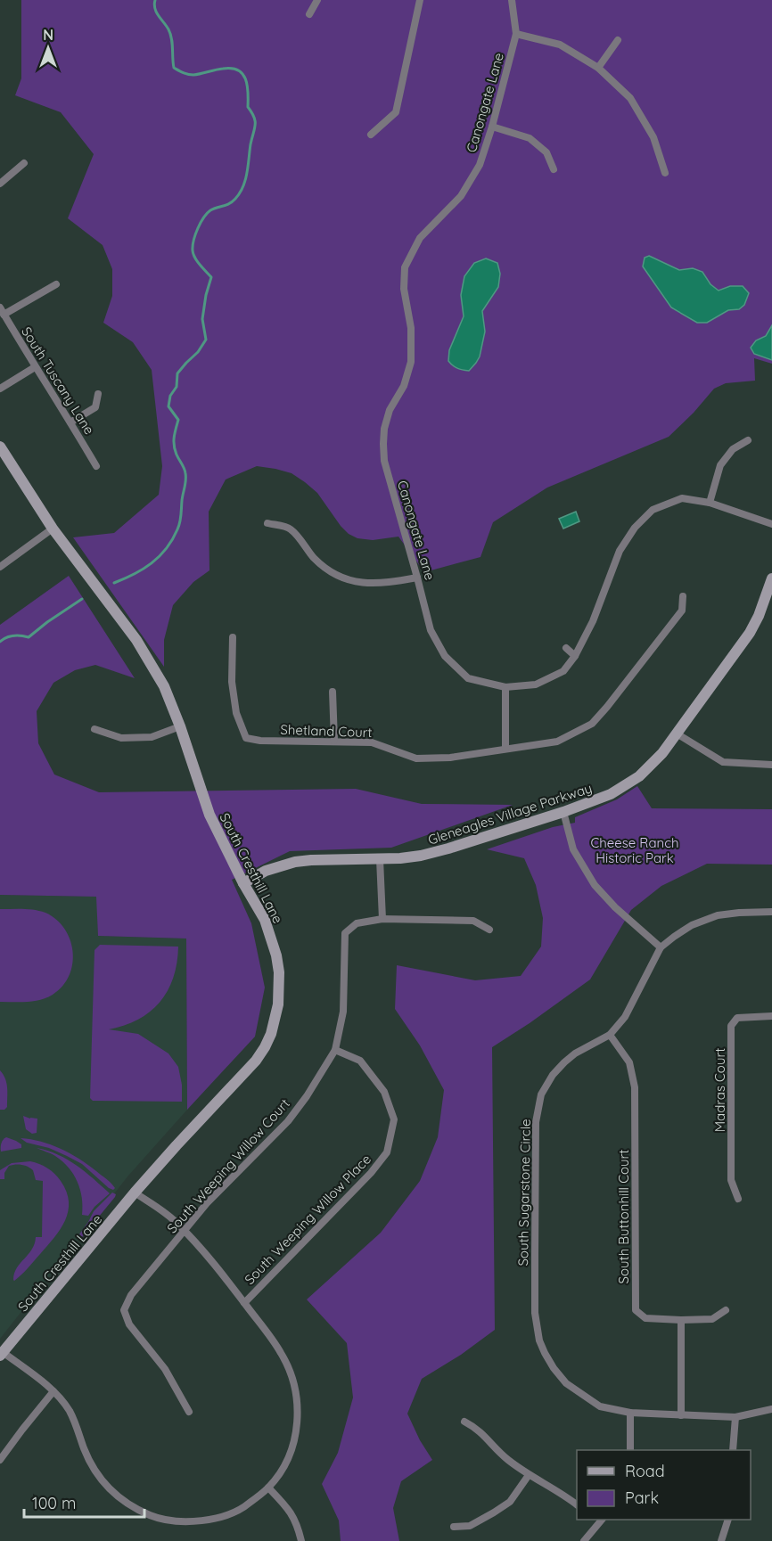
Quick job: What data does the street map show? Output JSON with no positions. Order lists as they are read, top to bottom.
{
  "streets": {
    "street": [
      "Canongate Lane",
      "South Tuscany Lane",
      "Shetland Court",
      "Gleneagles Village Parkway",
      "South Cresthill Lane",
      "Madras Court",
      "South Weeping Willow Court",
      "South Sugarstone Circle",
      "South Buttonhill Court",
      "South Weeping Willow Place"
    ]
  },
  "crossings": [
    ["Gleneagles Village Parkway", "South Cresthill Lane"],
    ["South Weeping Willow Court", "South Weeping Willow Place"],
    ["South Sugarstone Circle", "South Buttonhill Court"]
  ],
  "parks": ["Cheese Ranch Historic Park"],
  "legend": ["Road", "Park"],
  "scale_bar": "100 m",
  "north": "top"
}
